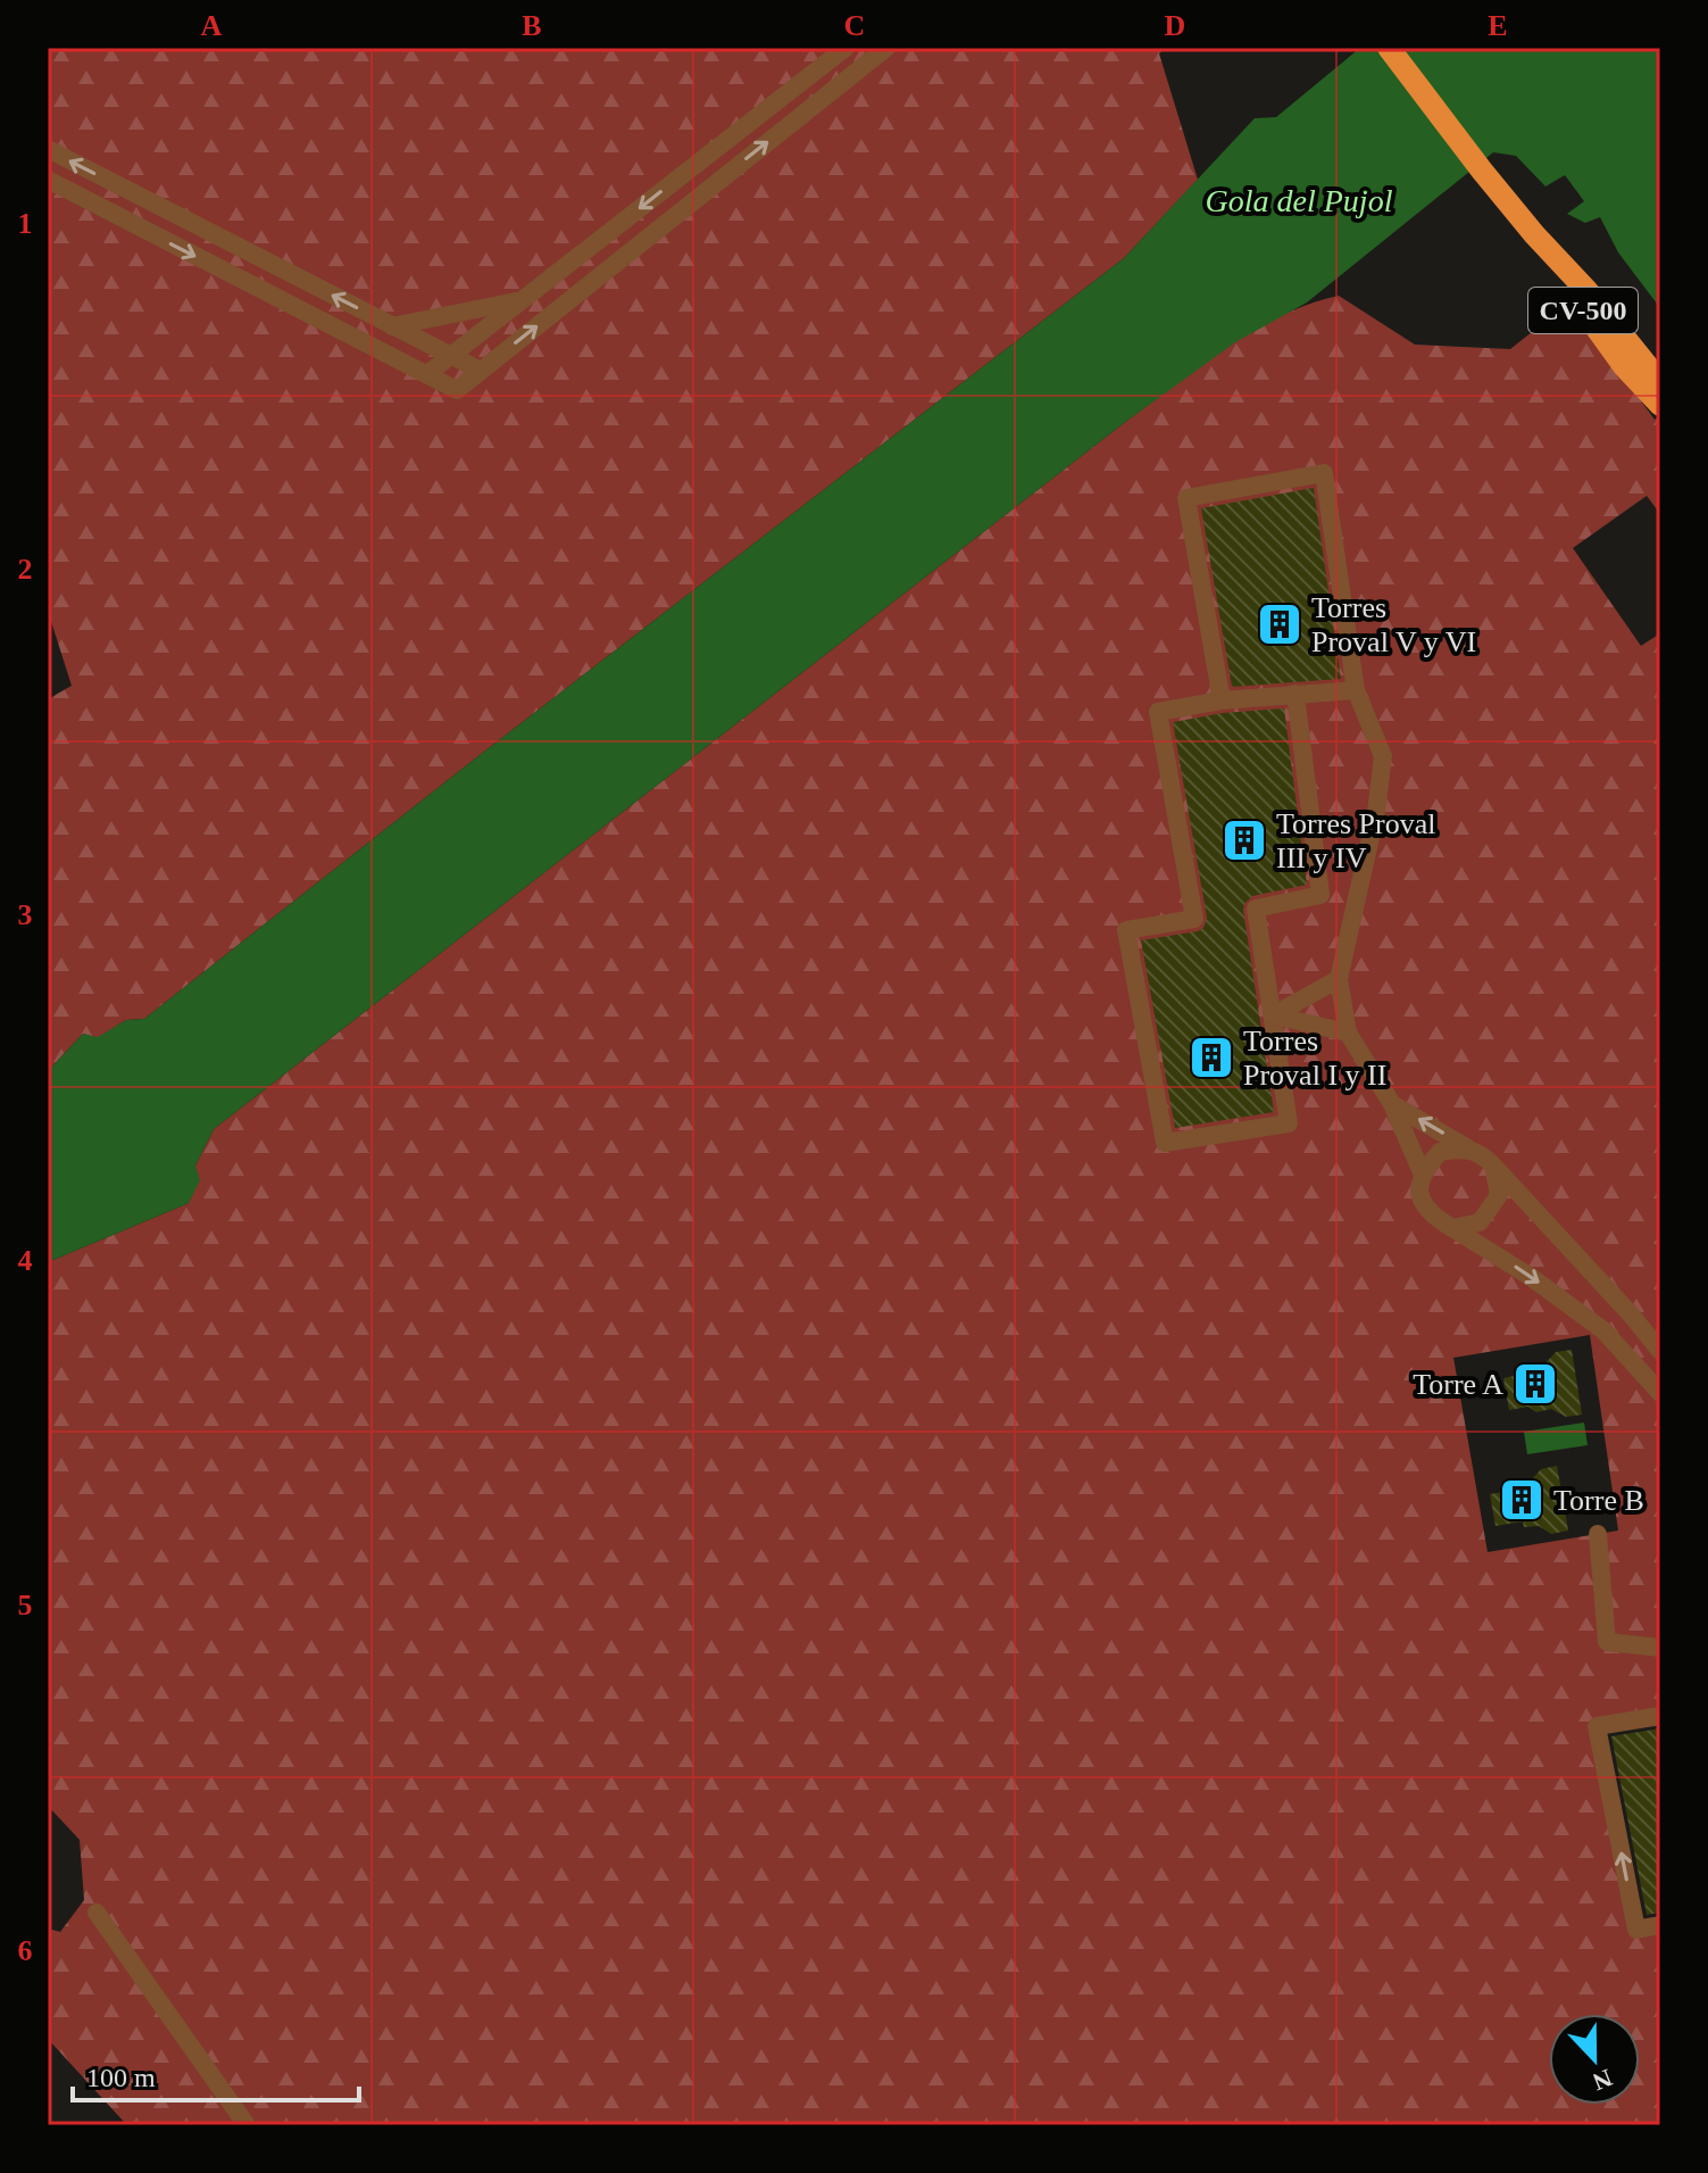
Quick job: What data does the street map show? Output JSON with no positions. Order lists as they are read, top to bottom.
{
  "streets": {
    "main road": ["CV-500"]
  },
  "water": ["Gola del Pujol"],
  "places": {
    "building": [
      "Torres Proval V y VI",
      "Torres Proval III y IV",
      "Torres Proval I y II",
      "Torre A",
      "Torre B"
    ]
  },
  "scale_bar": "100 m",
  "north": "bottom",
  "grid": {
    "columns": [
      "A",
      "B",
      "C",
      "D",
      "E"
    ],
    "rows": [
      "1",
      "2",
      "3",
      "4",
      "5",
      "6"
    ]
  }
}
